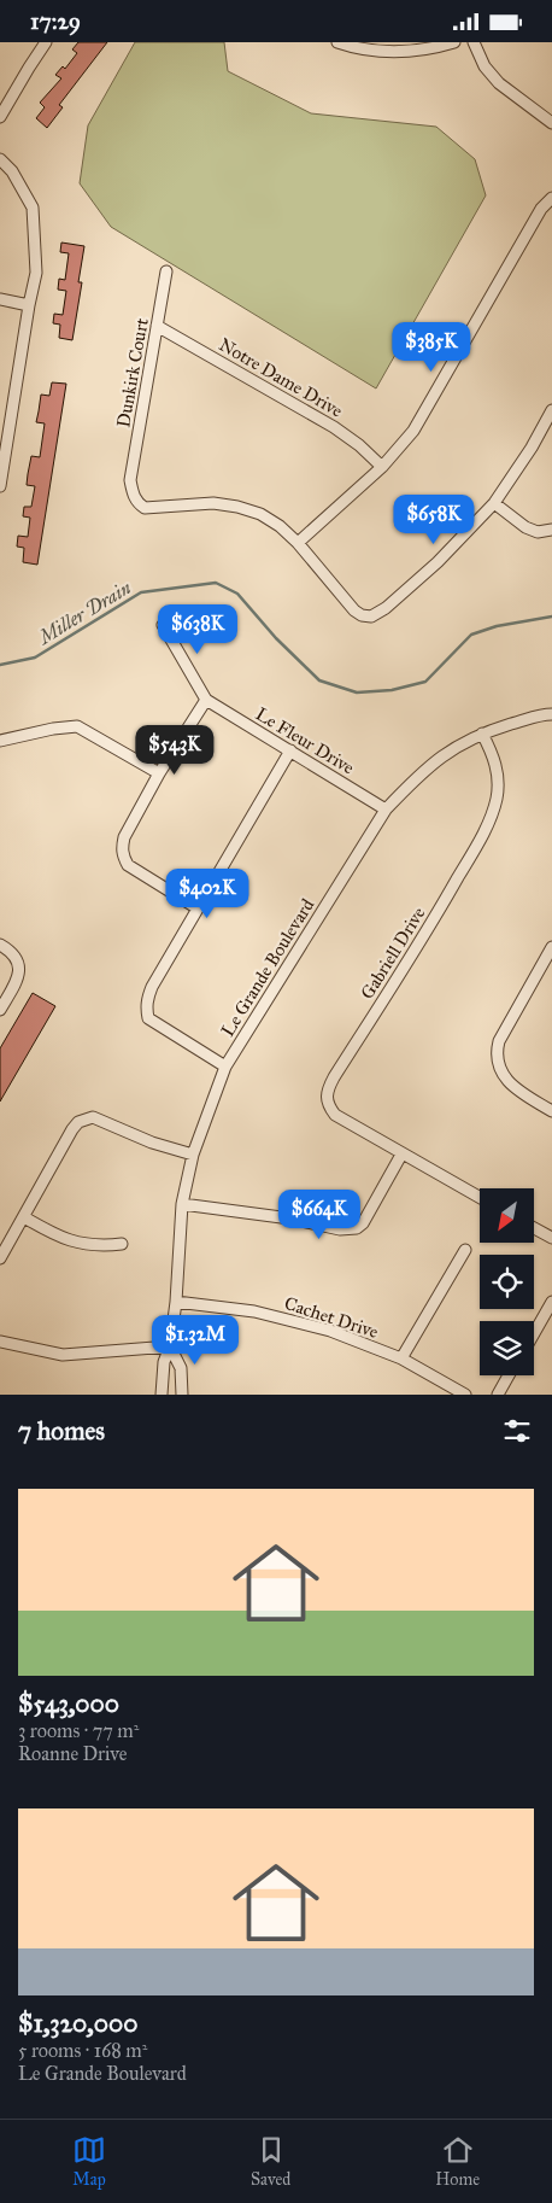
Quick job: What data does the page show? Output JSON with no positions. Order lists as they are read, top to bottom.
{
  "streets": {
    "street": [
      "Dunkirk Court",
      "Notre Dame Drive",
      "Le Fleur Drive",
      "Gabriell Drive",
      "Le Grande Boulevard",
      "Cachet Drive"
    ]
  },
  "crossings": [
    ["Dunkirk Court", "Notre Dame Drive"],
    ["Le Fleur Drive", "Le Grande Boulevard"],
    ["Gabriell Drive", "Le Grande Boulevard"],
    ["Le Grande Boulevard", "Cachet Drive"]
  ],
  "water": ["Miller Drain"],
  "north": "bottom left",
  "page": {
    "status": "17:29",
    "price": [
      "$385K",
      "$658K",
      "$638K",
      "$543K",
      "$402K",
      "$664K",
      "$1.32M"
    ],
    "heading": "7 homes",
    "list": [
      {
        "name": "$543,000",
        "note": "3 rooms · 77 m² · Roanne Drive"
      },
      {
        "name": "$1,320,000",
        "note": "5 rooms · 168 m² · Le Grande Boulevard"
      }
    ],
    "tabs": ["Map", "Saved", "Home"]
  }
}
